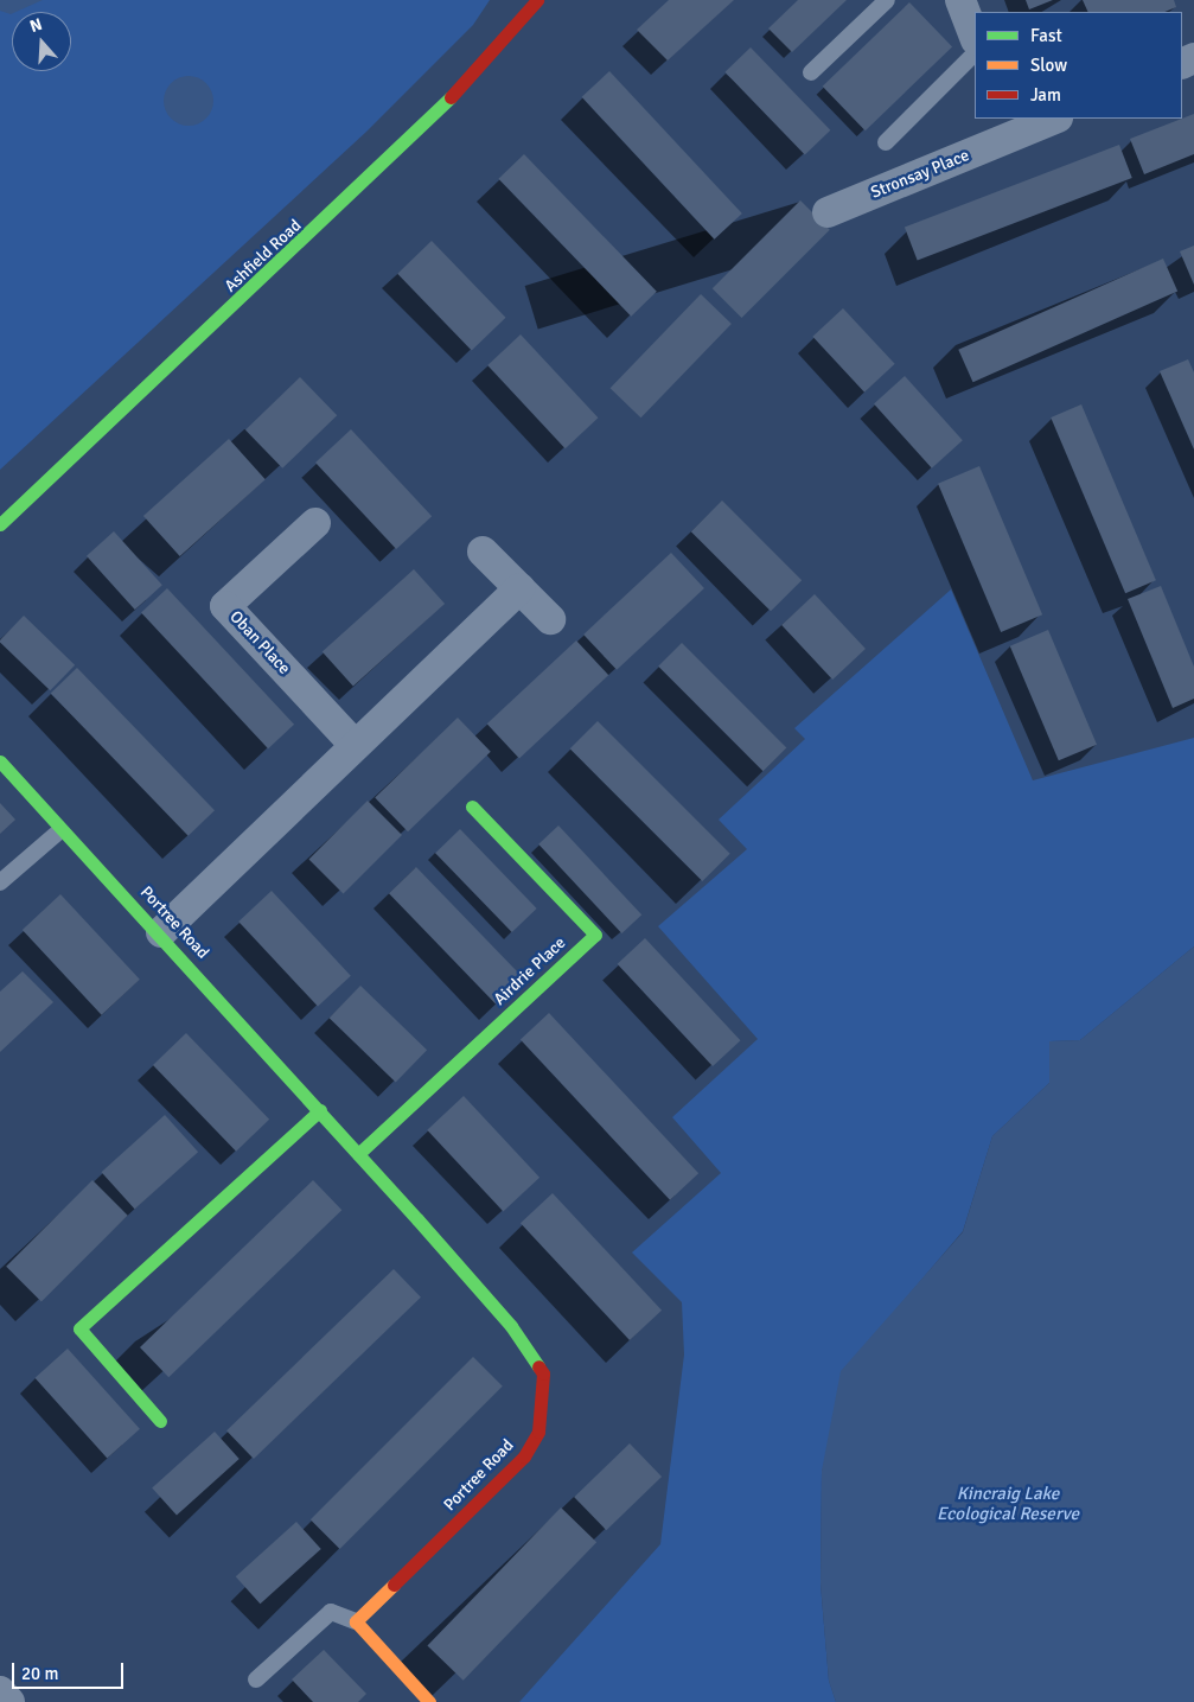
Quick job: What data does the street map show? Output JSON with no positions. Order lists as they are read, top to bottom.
{
  "streets": {
    "street": [
      "Stronsay Place",
      "Ashfield Road",
      "Oban Place",
      "Portree Road",
      "Airdrie Place"
    ]
  },
  "crossings": [
    ["Portree Road", "Airdrie Place"]
  ],
  "water": ["Kincraig Lake Ecological Reserve"],
  "legend": ["Fast", "Slow", "Jam"],
  "scale_bar": "20 m",
  "north": "top"
}
